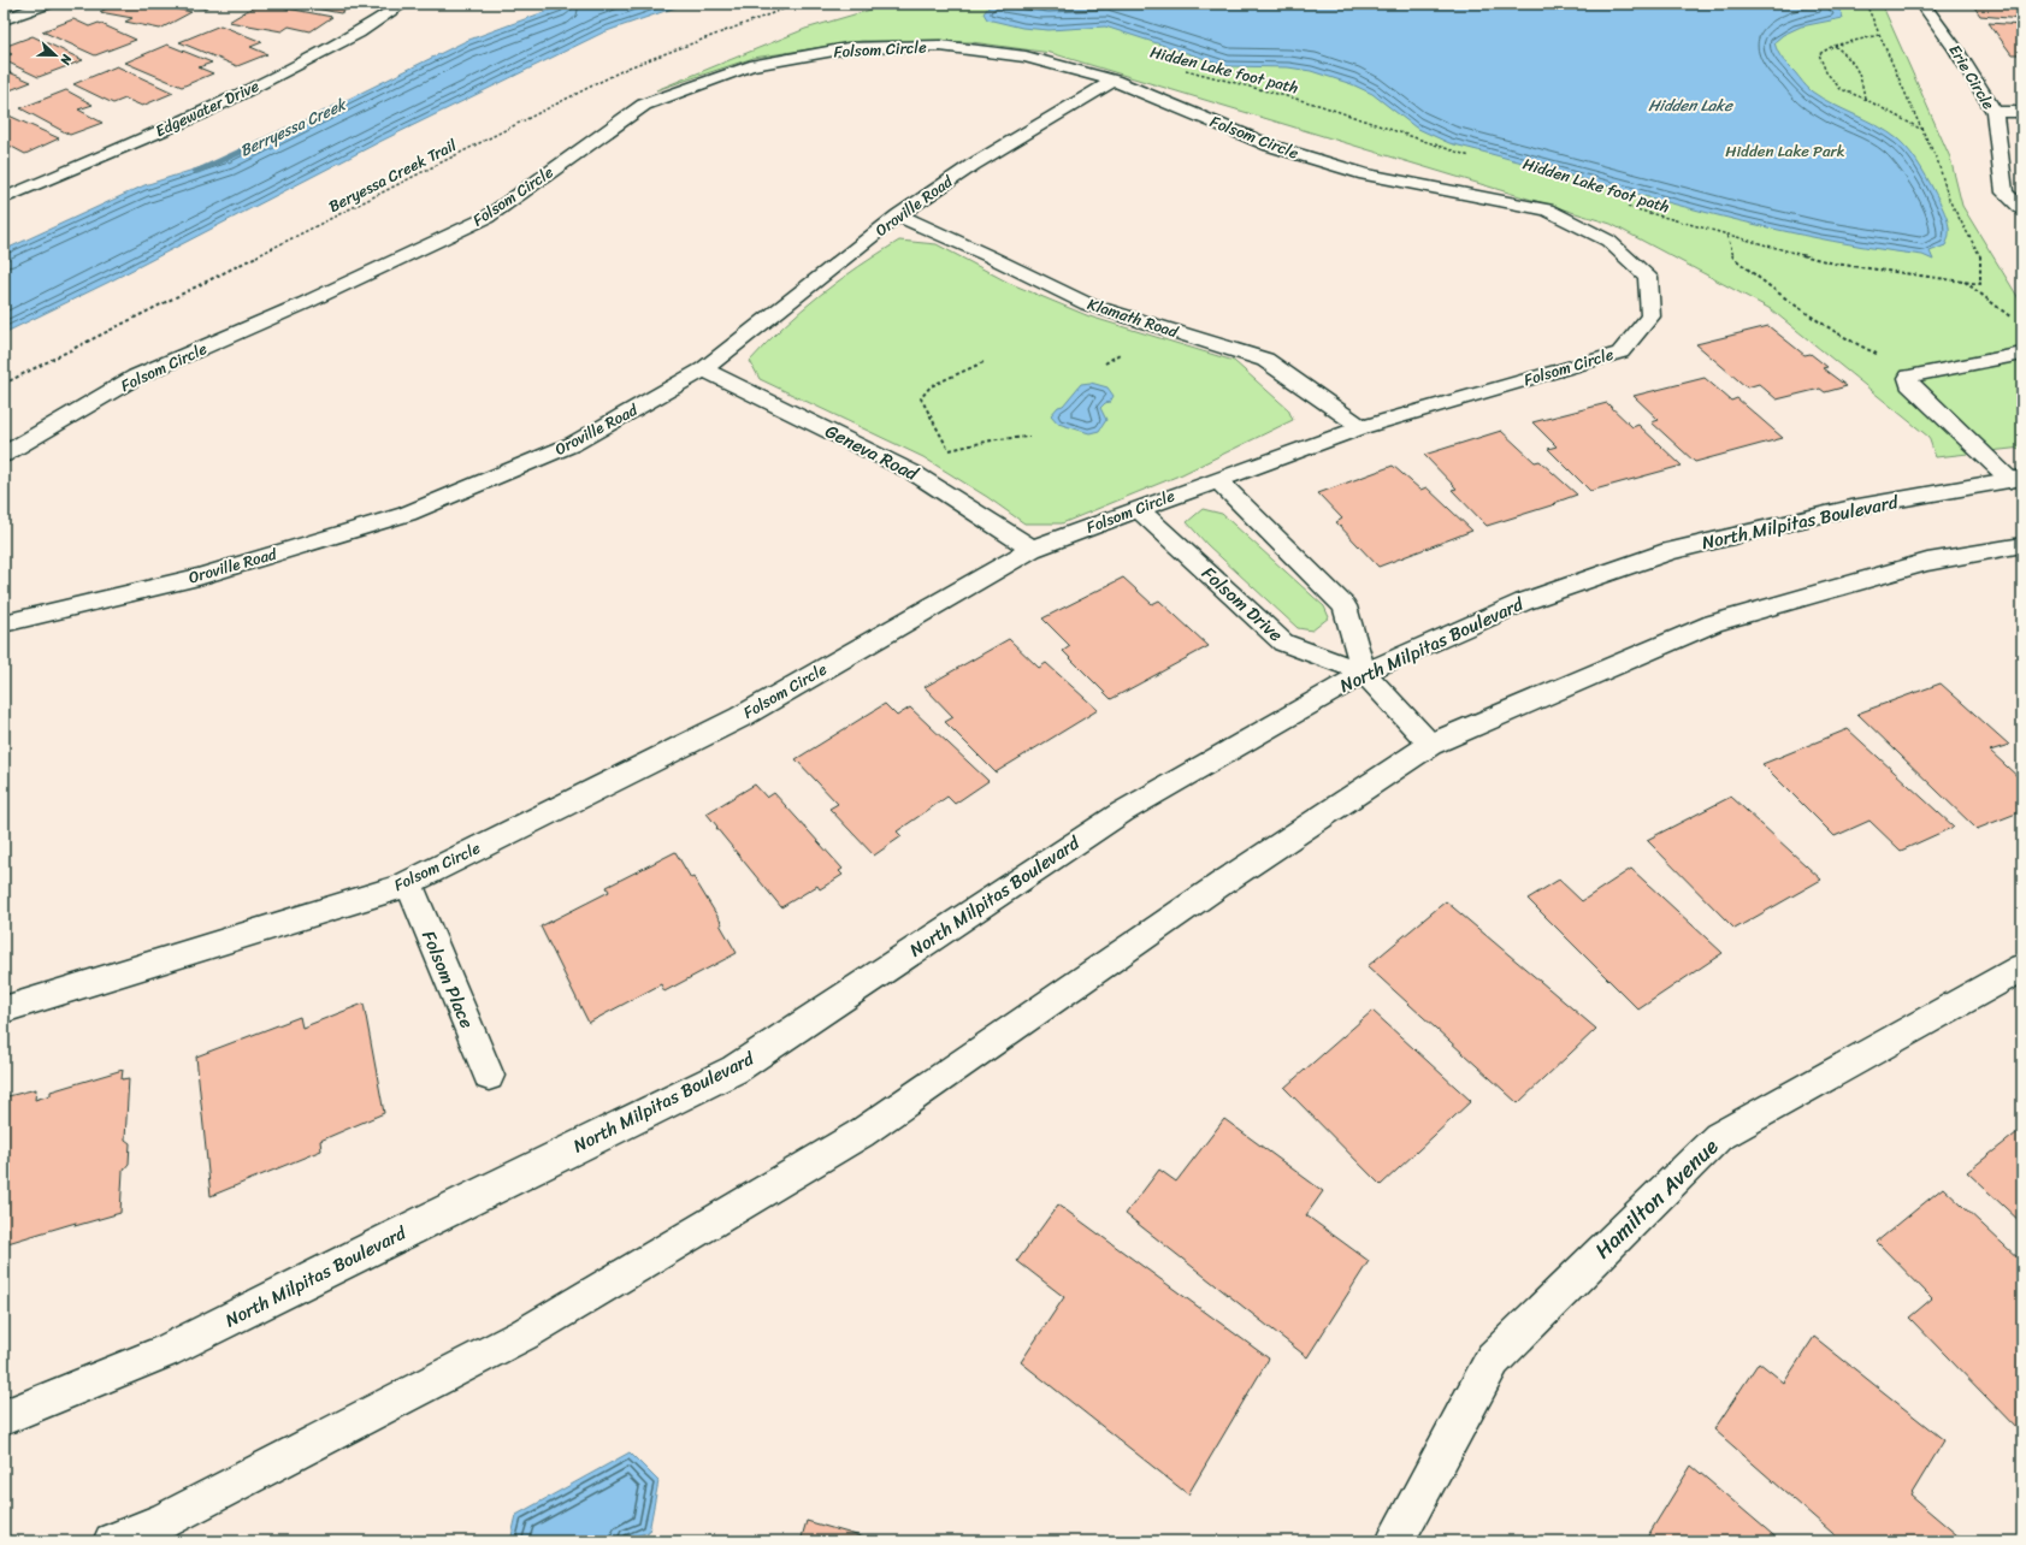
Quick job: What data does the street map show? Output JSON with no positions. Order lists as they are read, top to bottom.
{
  "streets": {
    "street": [
      "Folsom Circle",
      "Erie Circle",
      "Edgewater Drive",
      "Oroville Road",
      "Klamath Road",
      "Geneva Road",
      "North Milpitas Boulevard",
      "Folsom Drive",
      "Folsom Place",
      "Hamilton Avenue"
    ],
    "path": ["Hidden Lake foot path", "Beryessa Creek Trail"]
  },
  "crossings": [
    ["Folsom Circle", "Oroville Road"],
    ["Folsom Circle", "Klamath Road"],
    ["Folsom Circle", "Geneva Road"],
    ["Folsom Circle", "Folsom Drive"],
    ["Folsom Circle", "Folsom Place"],
    ["Oroville Road", "Klamath Road"],
    ["Oroville Road", "Geneva Road"],
    ["North Milpitas Boulevard", "Folsom Drive"]
  ],
  "water": ["Hidden Lake", "Berryessa Creek"],
  "parks": ["Hidden Lake Park"],
  "north": "right"
}
